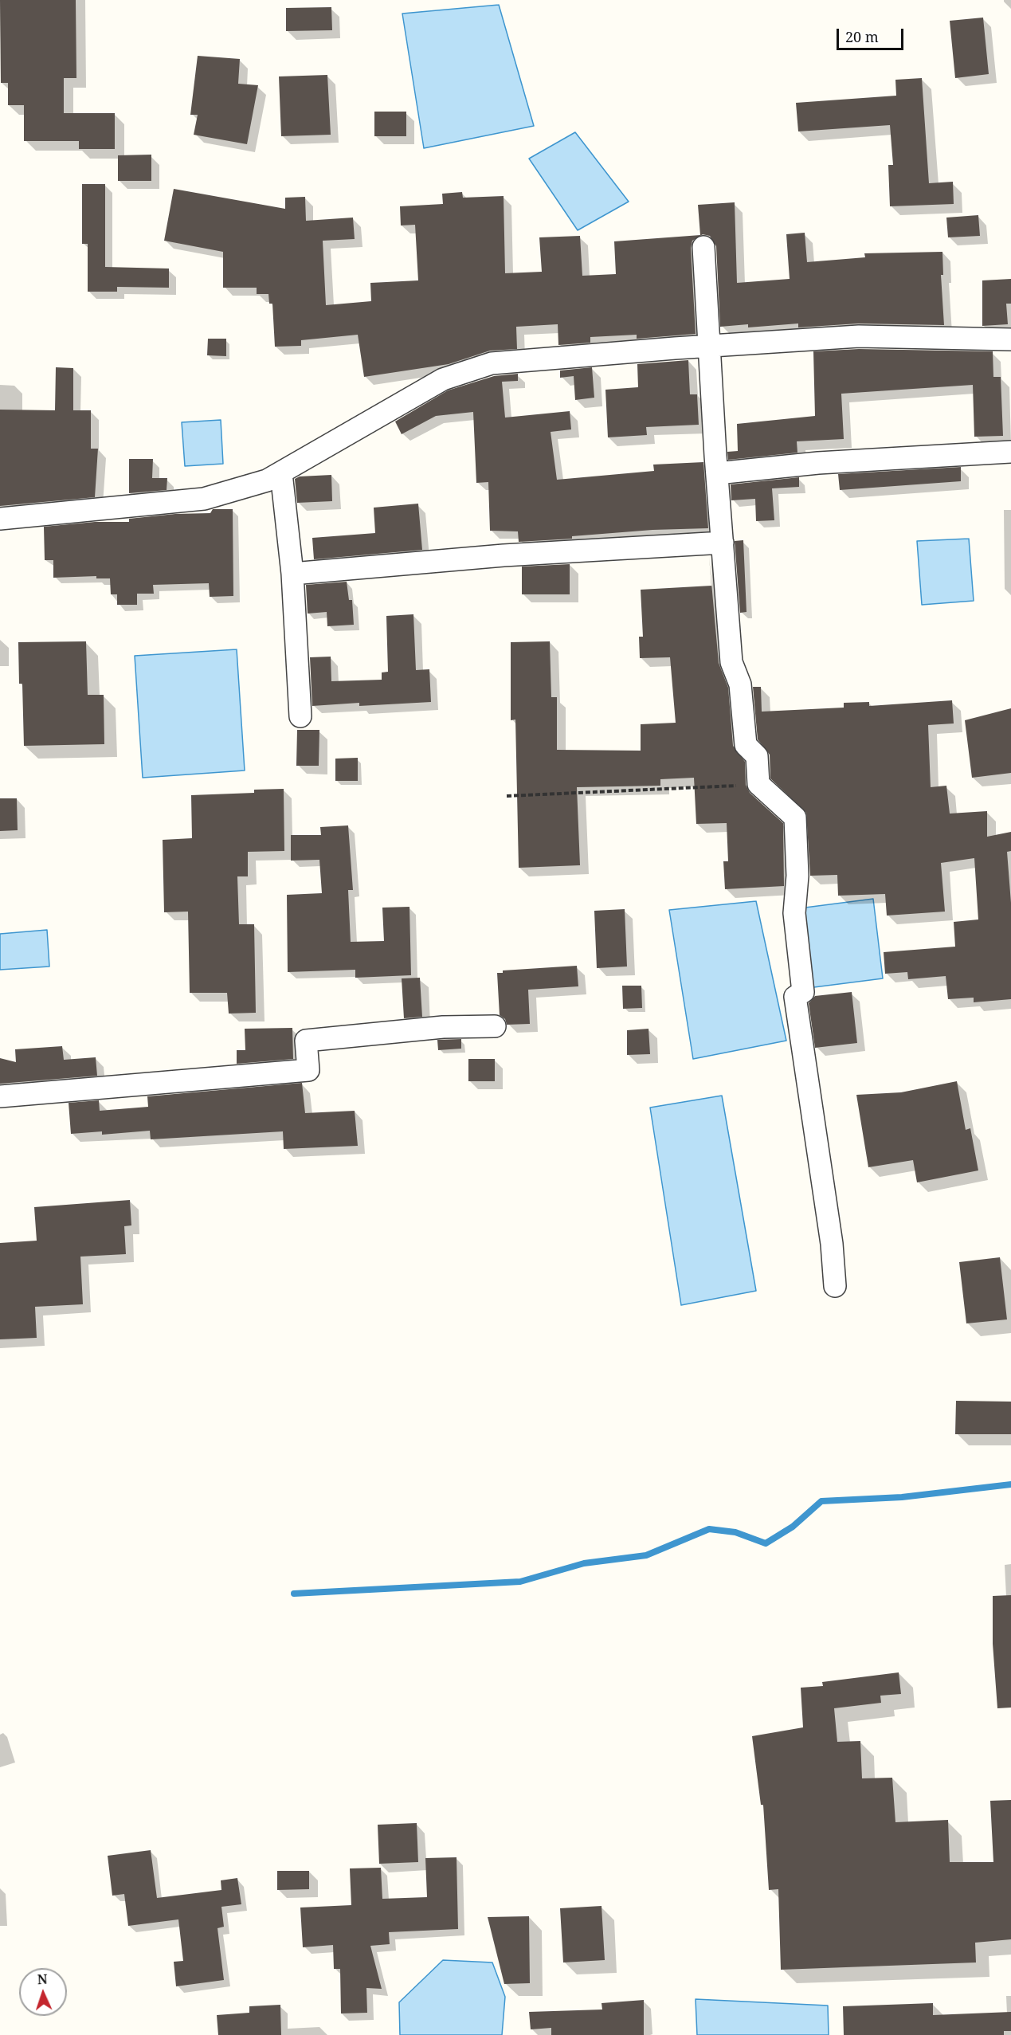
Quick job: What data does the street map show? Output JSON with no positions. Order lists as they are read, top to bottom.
{
  "scale_bar": "20 m",
  "north": "top"
}
